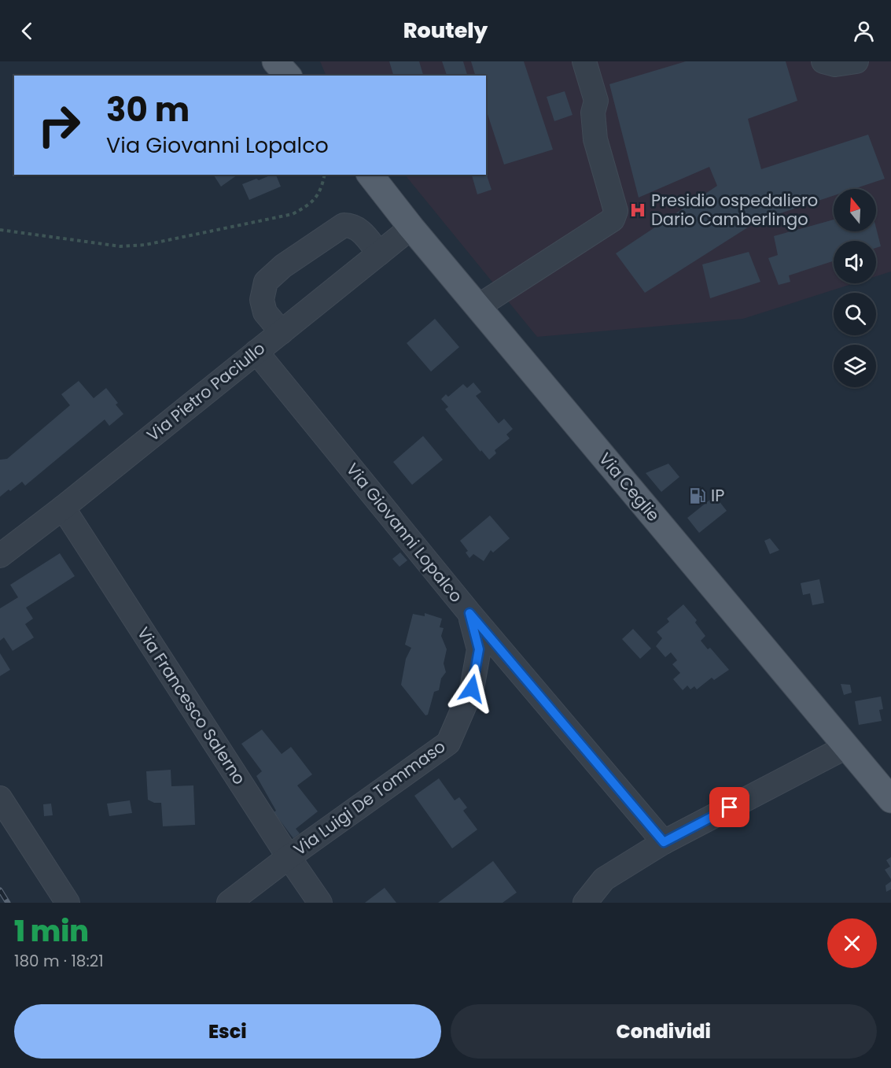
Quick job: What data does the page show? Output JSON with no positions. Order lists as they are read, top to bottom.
{
  "streets": {
    "main road": ["Via Ceglie"],
    "street": [
      "Via Pietro Paciullo",
      "Via Giovanni Lopalco",
      "Via Francesco Salerno",
      "Via Luigi De Tommaso"
    ]
  },
  "crossings": [
    ["Via Pietro Paciullo", "Via Ceglie"],
    ["Via Pietro Paciullo", "Via Giovanni Lopalco"],
    ["Via Pietro Paciullo", "Via Francesco Salerno"],
    ["Via Giovanni Lopalco", "Via Luigi De Tommaso"],
    ["Via Francesco Salerno", "Via Luigi De Tommaso"]
  ],
  "places": {
    "hospital": ["Presidio ospedaliero Dario Camberlingo"],
    "fuel station": ["IP"]
  },
  "north": "top",
  "page": {
    "header": "Routely",
    "turn": ["30 m", "Via Giovanni Lopalco"],
    "heading": ["1 min", "180 m · 18:21"],
    "buttons": ["Esci", "Condividi"]
  }
}
